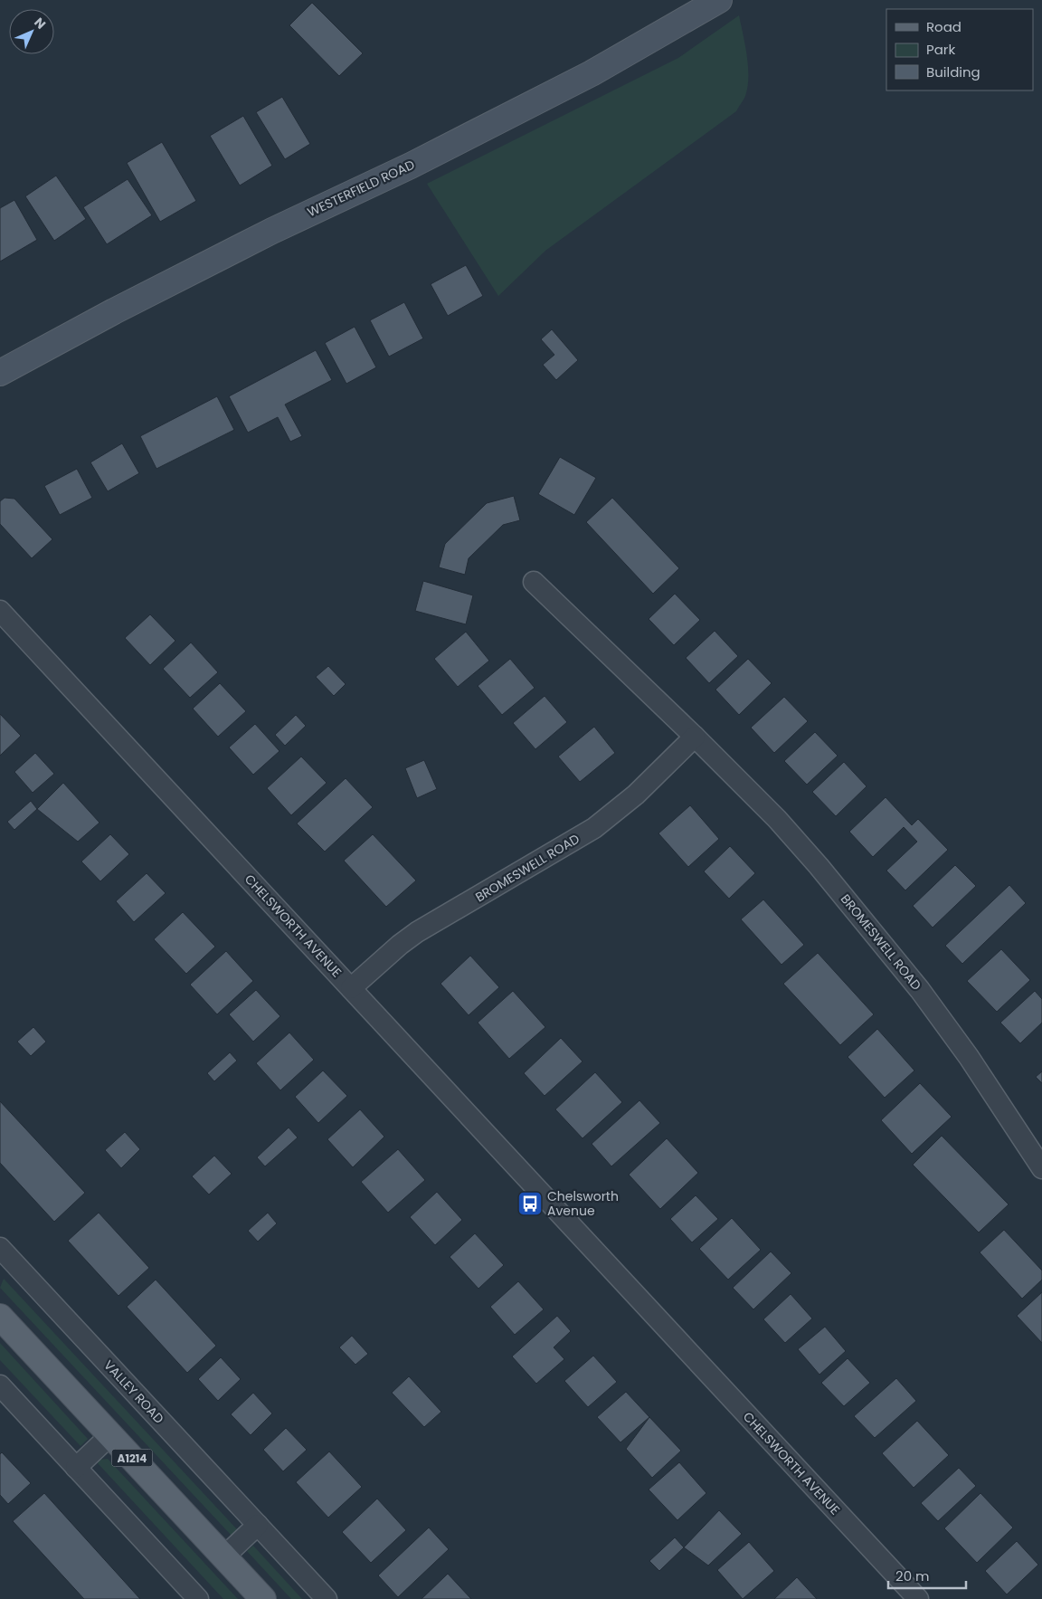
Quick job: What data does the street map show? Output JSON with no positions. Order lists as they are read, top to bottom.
{
  "streets": {
    "main road": ["WESTERFIELD ROAD", "A1214"],
    "street": ["BROMESWELL ROAD", "CHELSWORTH AVENUE", "VALLEY ROAD"]
  },
  "crossings": [
    ["BROMESWELL ROAD", "CHELSWORTH AVENUE"]
  ],
  "places": {
    "bus stop": ["Chelsworth Avenue"]
  },
  "legend": ["Road", "Park", "Building"],
  "scale_bar": "20 m",
  "north": "top right"
}
